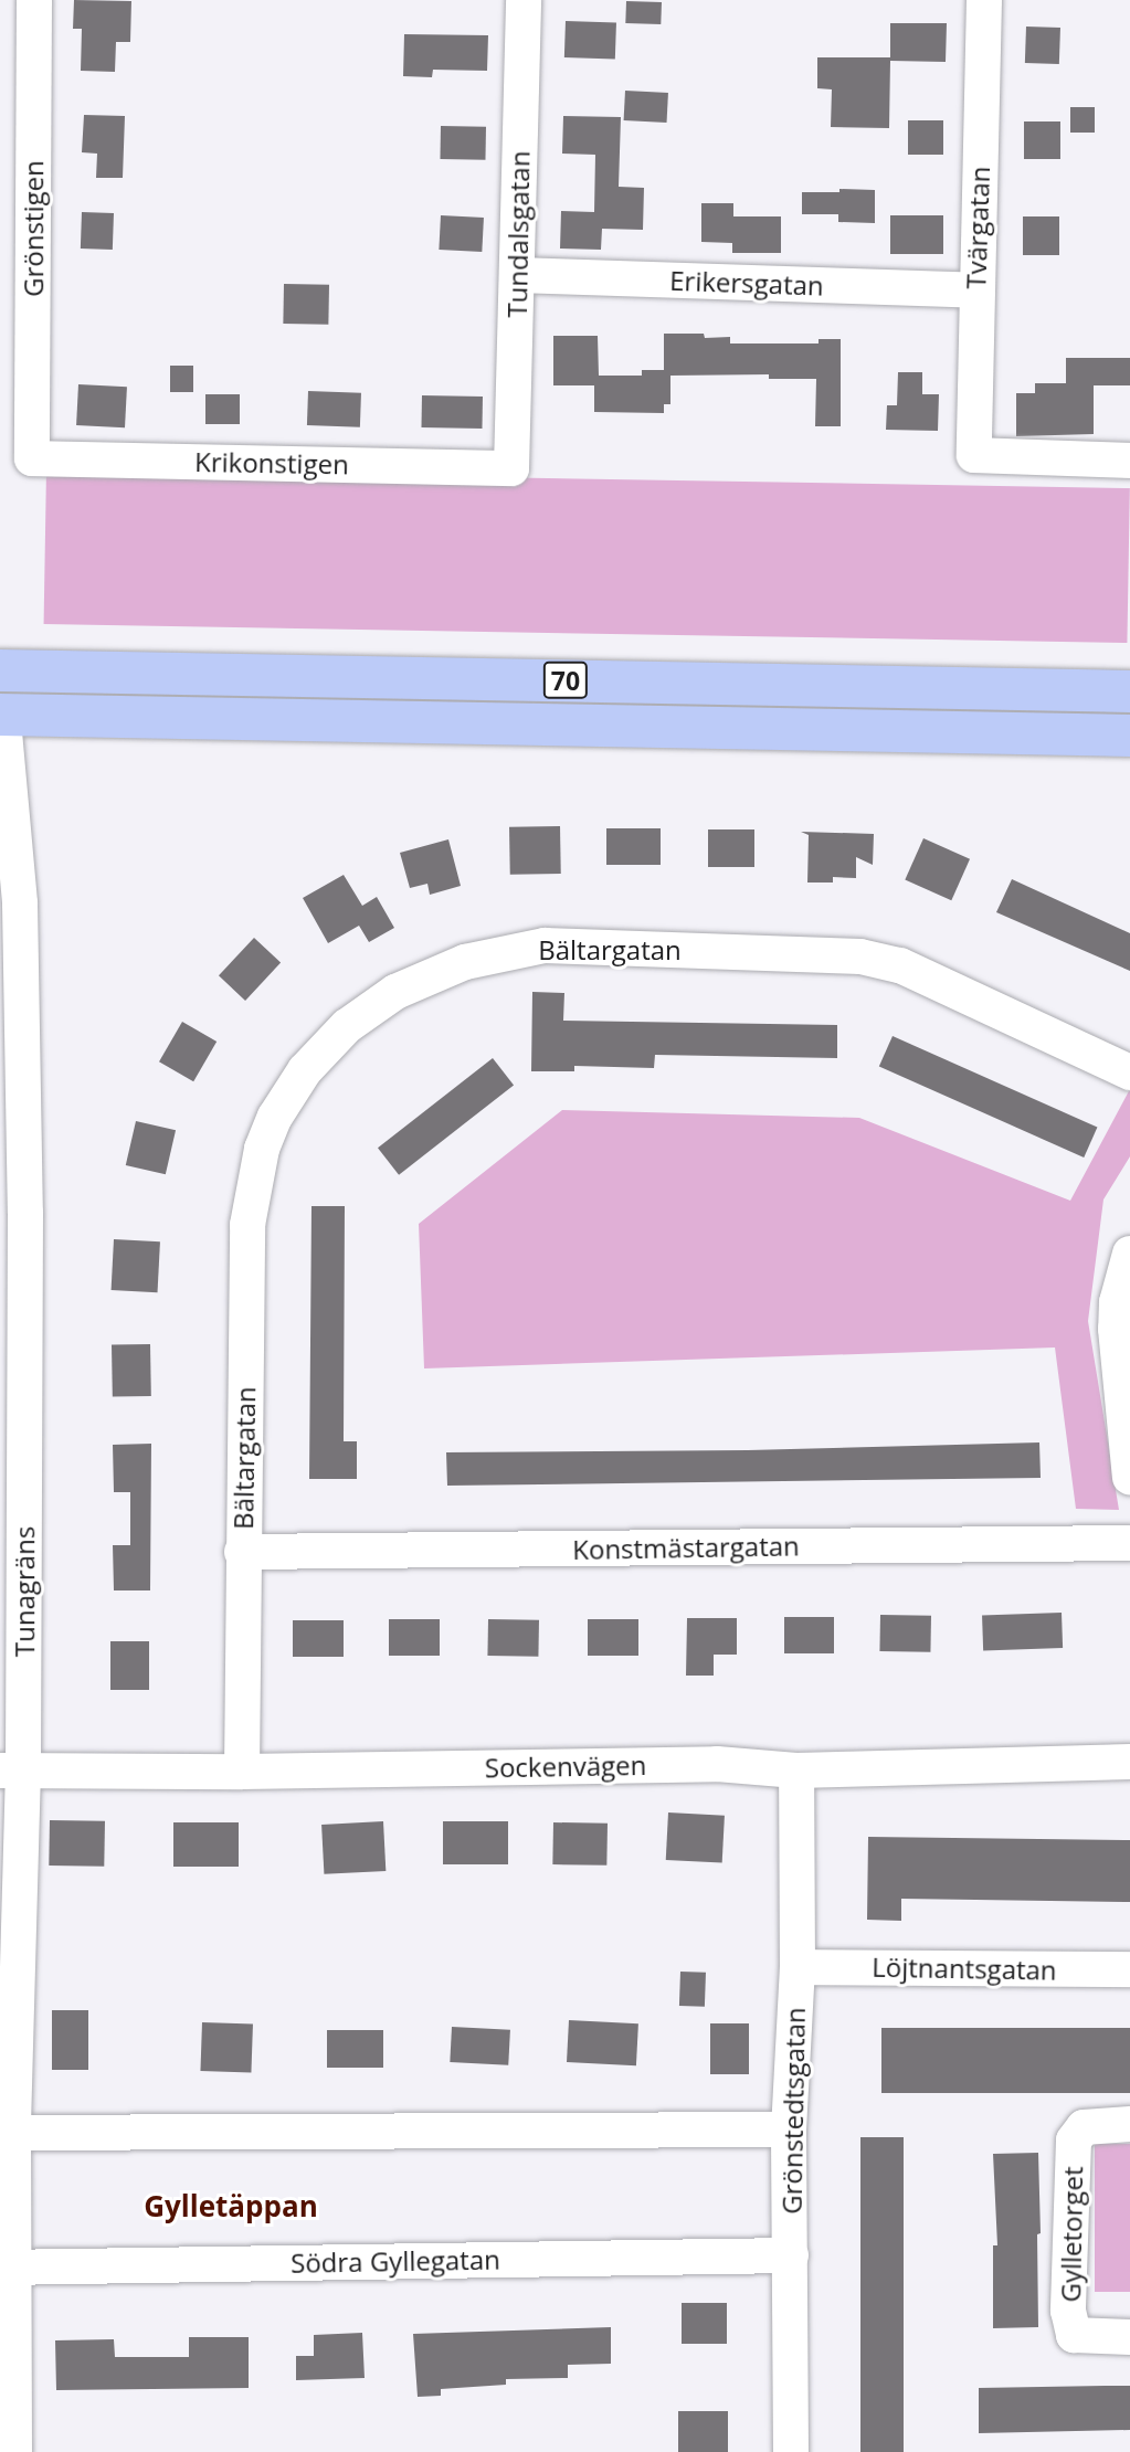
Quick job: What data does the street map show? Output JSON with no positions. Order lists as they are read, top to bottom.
{
  "streets": {
    "highway": ["70"],
    "street": [
      "Tvärgatan",
      "Grönstigen",
      "Tundalsgatan",
      "Erikersgatan",
      "Krikonstigen",
      "Bältargatan",
      "Konstmästargatan",
      "Tunagräns",
      "Sockenvägen",
      "Löjtnantsgatan",
      "Grönstedtsgatan",
      "Gylletorget",
      "Södra Gyllegatan"
    ]
  },
  "crossings": [
    ["Tvärgatan", "Erikersgatan"],
    ["Grönstigen", "Krikonstigen"],
    ["Tundalsgatan", "Erikersgatan"],
    ["Tundalsgatan", "Krikonstigen"],
    ["70", "Tunagräns"],
    ["Bältargatan", "Konstmästargatan"],
    ["Bältargatan", "Sockenvägen"],
    ["Tunagräns", "Sockenvägen"],
    ["Tunagräns", "Södra Gyllegatan"],
    ["Sockenvägen", "Grönstedtsgatan"],
    ["Löjtnantsgatan", "Grönstedtsgatan"],
    ["Grönstedtsgatan", "Södra Gyllegatan"]
  ],
  "districts": ["Gylletäppan"]
}
